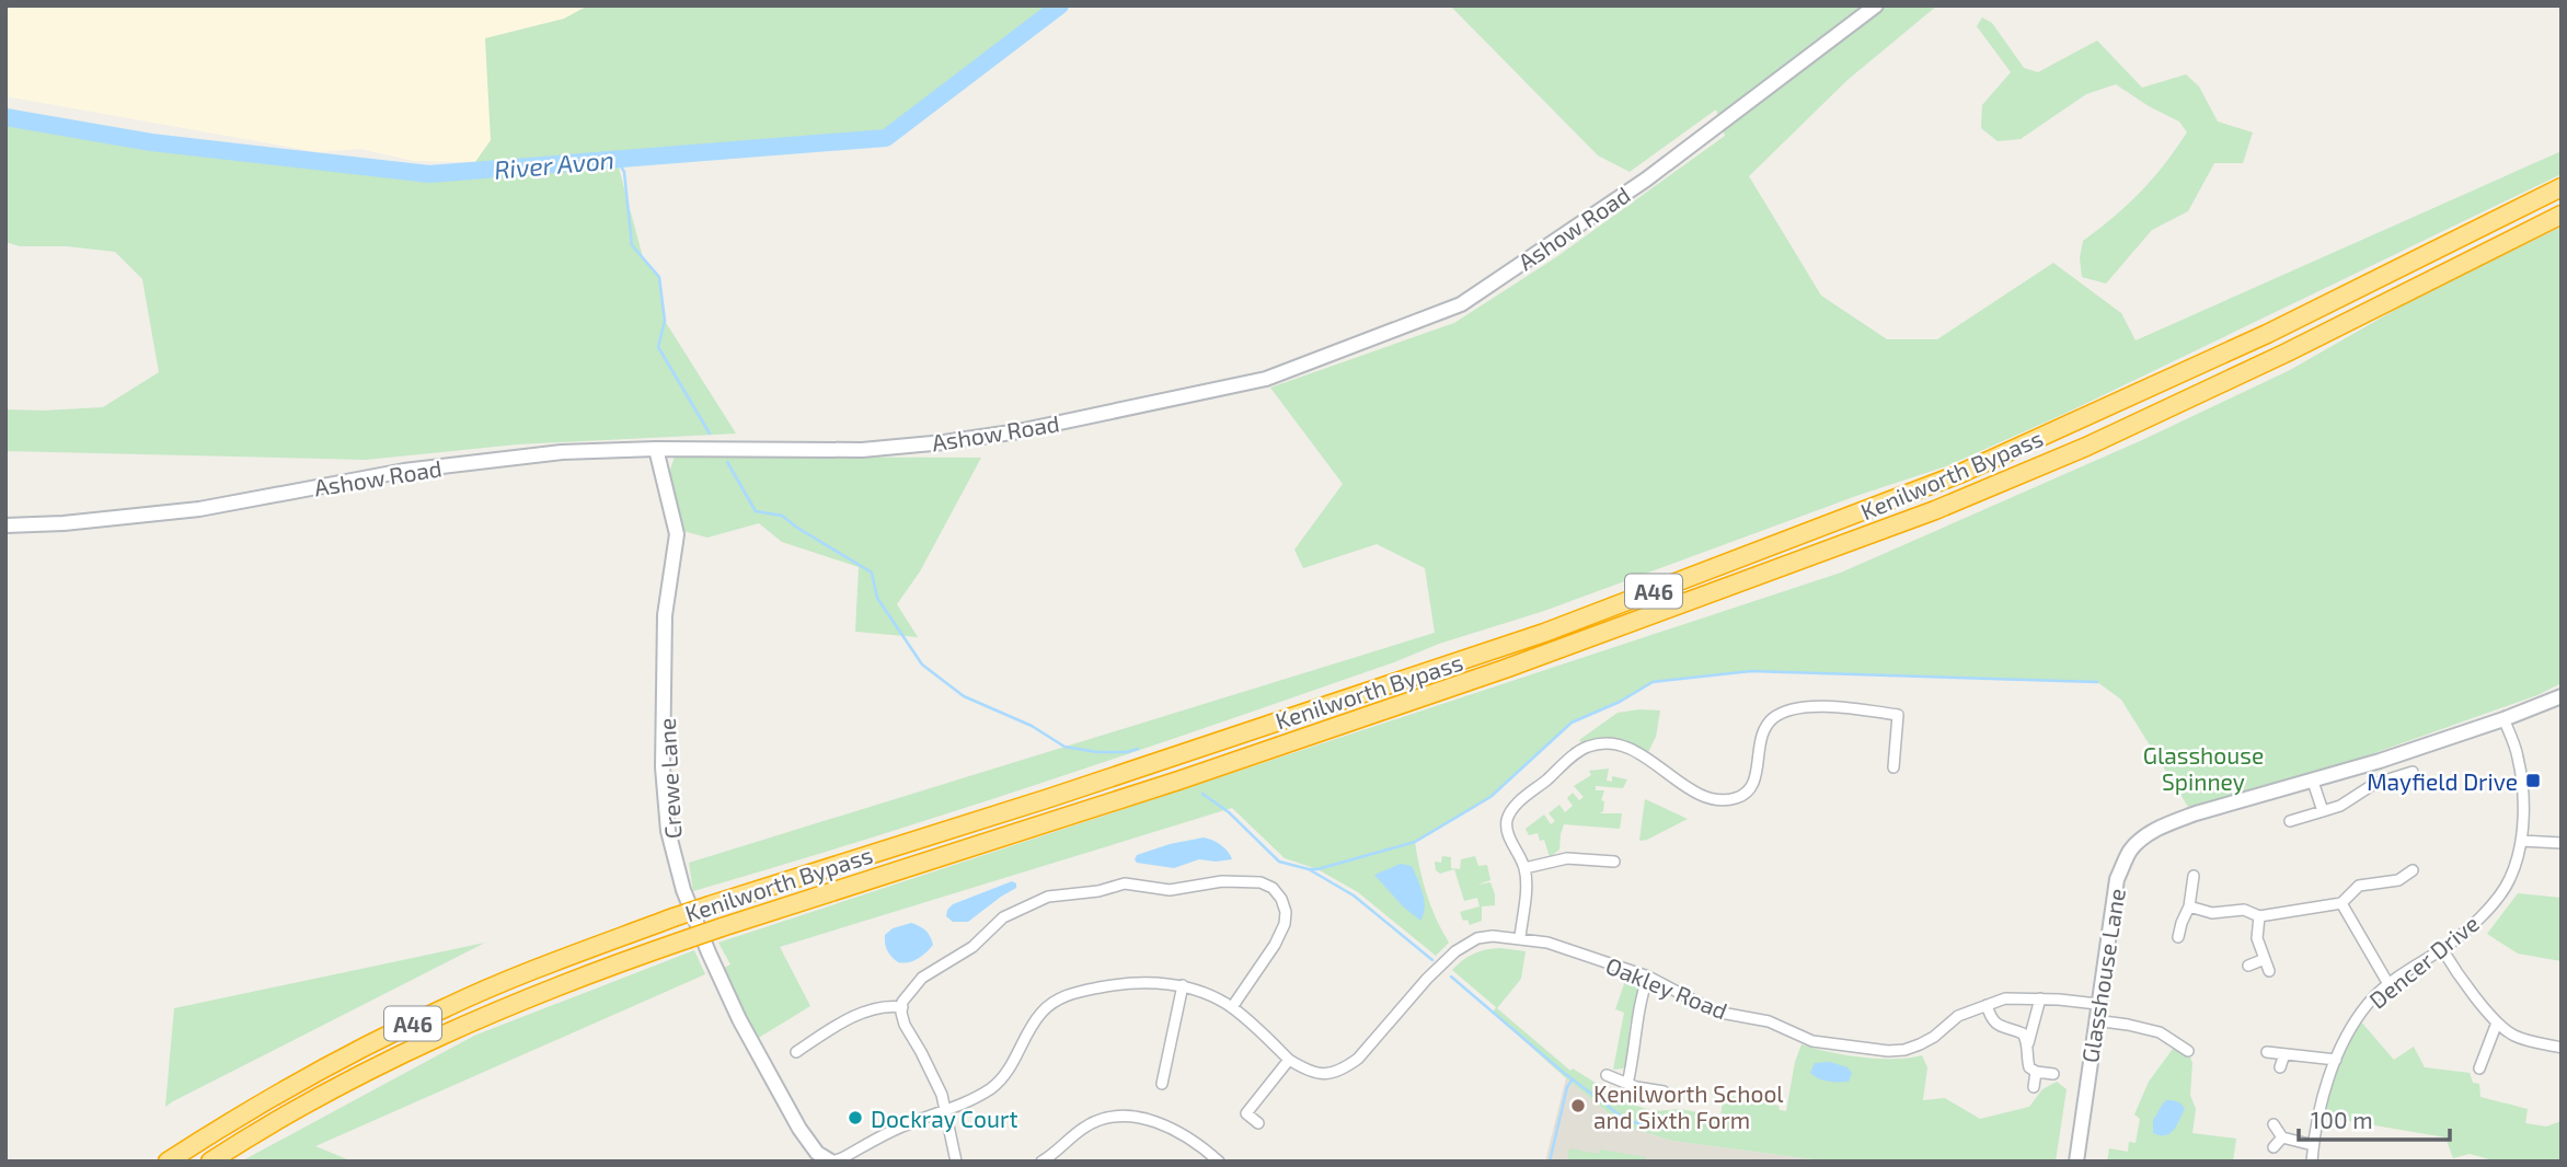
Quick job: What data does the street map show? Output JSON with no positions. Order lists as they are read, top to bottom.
{
  "streets": {
    "highway": ["Kenilworth Bypass", "A46"],
    "main road": ["Ashow Road", "Crewe Lane", "Glasshouse Lane"],
    "street": ["Dencer Drive", "Oakley Road"]
  },
  "crossings": [
    ["Ashow Road", "Crewe Lane"],
    ["Dencer Drive", "Glasshouse Lane"]
  ],
  "water": ["River Avon"],
  "parks": ["Glasshouse Spinney"],
  "places": {
    "transit": ["Mayfield Drive"],
    "other": ["Kenilworth School and Sixth Form", "Dockray Court"]
  },
  "scale_bar": "100 m"
}
